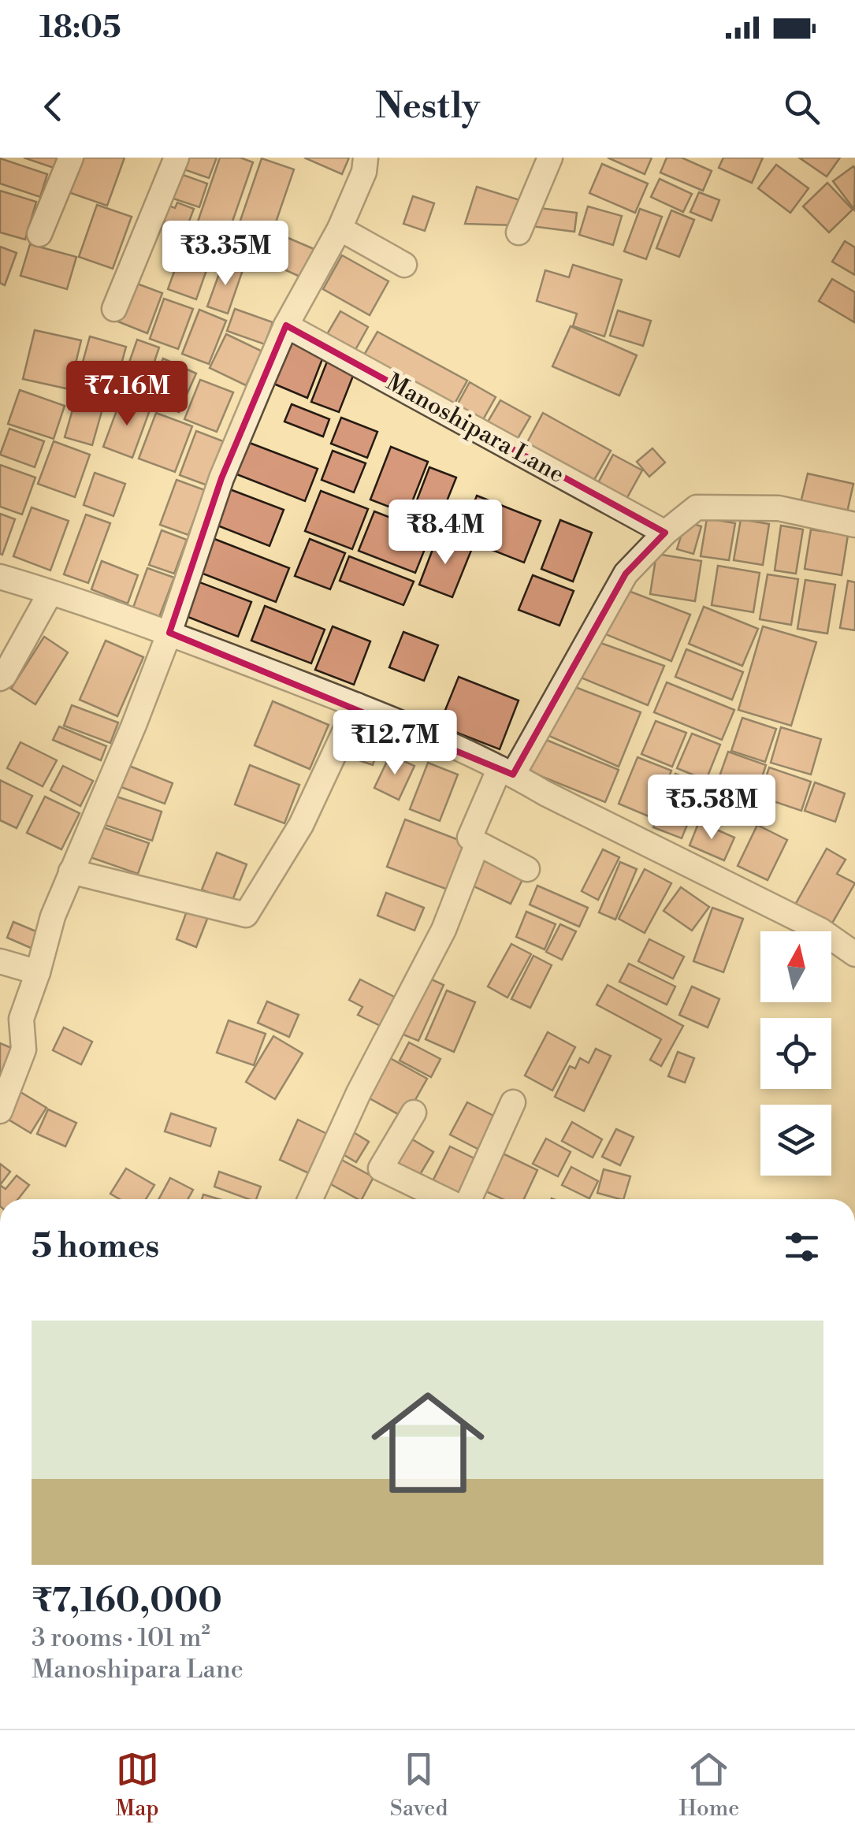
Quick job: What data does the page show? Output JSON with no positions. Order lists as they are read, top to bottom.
{
  "streets": {
    "street": ["Manoshipara Lane"]
  },
  "north": "top",
  "page": {
    "status": "18:05",
    "header": "Nestly",
    "price": [
      "₹3.35M",
      "₹7.16M",
      "₹8.4M",
      "₹12.7M",
      "₹5.58M"
    ],
    "heading": "5 homes",
    "list": [
      {
        "name": "₹7,160,000",
        "note": "3 rooms · 101 m² · Manoshipara Lane"
      }
    ],
    "tabs": ["Map", "Saved", "Home"]
  }
}
